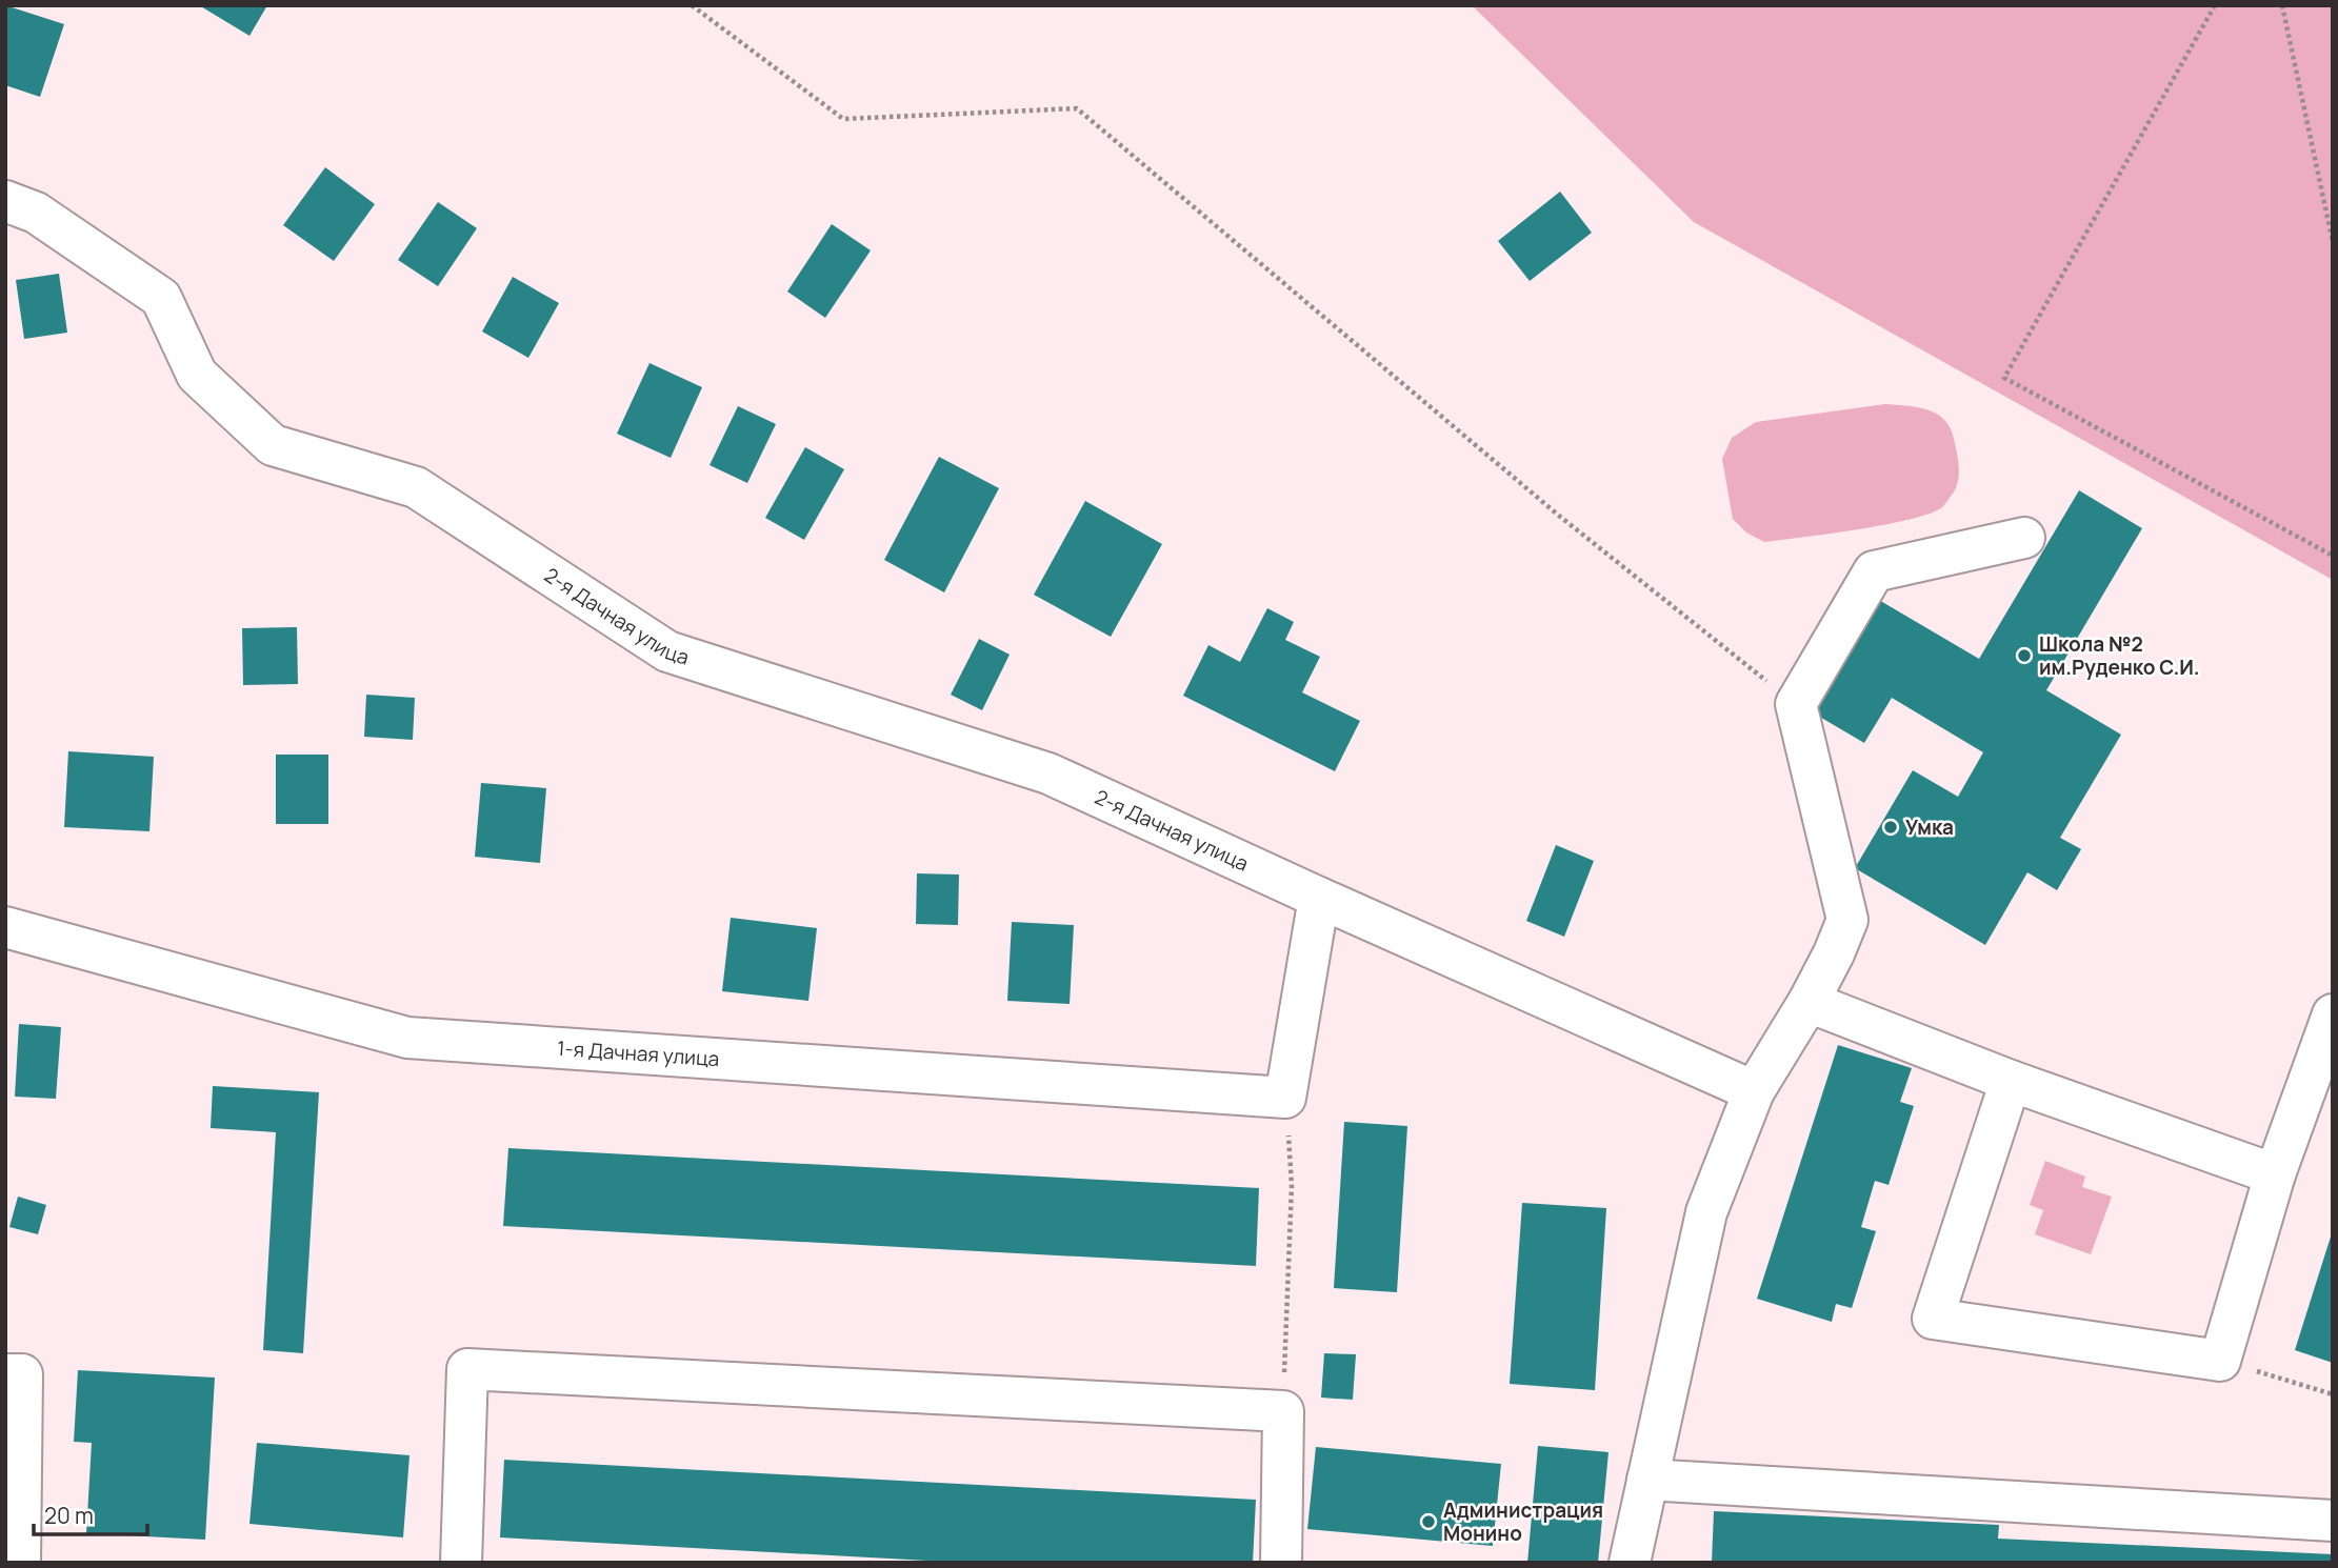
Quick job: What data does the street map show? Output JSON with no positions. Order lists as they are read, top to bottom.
{
  "streets": {
    "street": ["2-я Дачная улица", "1-я Дачная улица"]
  },
  "places": ["Школа №2 им.Руденко С.И.", "Умка", "Администрация Монино"],
  "scale_bar": "20 m"
}
